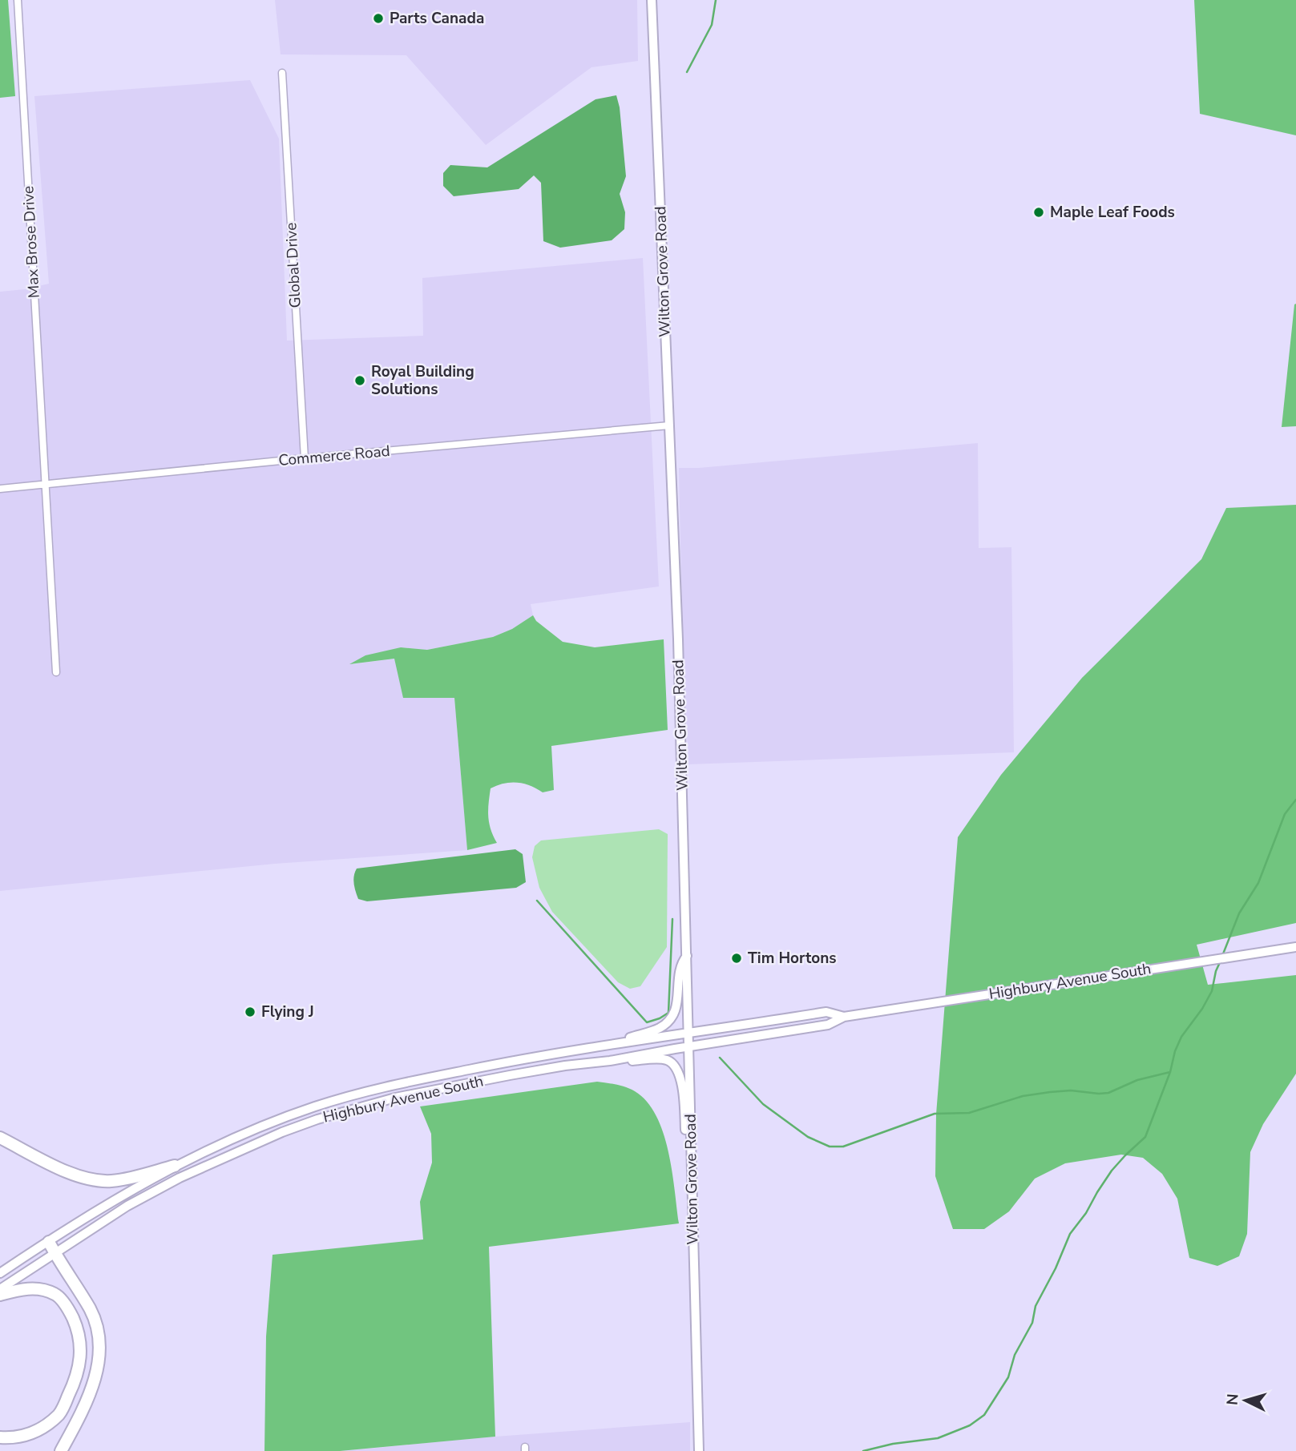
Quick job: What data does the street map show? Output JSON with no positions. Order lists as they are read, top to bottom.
{
  "streets": {
    "main road": ["Wilton Grove Road", "Highbury Avenue South"],
    "street": ["Max Brose Drive", "Global Drive", "Commerce Road"]
  },
  "crossings": [
    ["Max Brose Drive", "Commerce Road"],
    ["Global Drive", "Commerce Road"],
    ["Wilton Grove Road", "Commerce Road"],
    ["Wilton Grove Road", "Highbury Avenue South"]
  ],
  "places": [
    "Parts Canada",
    "Maple Leaf Foods",
    "Royal Building Solutions",
    "Tim Hortons",
    "Flying J"
  ],
  "north": "left"
}
